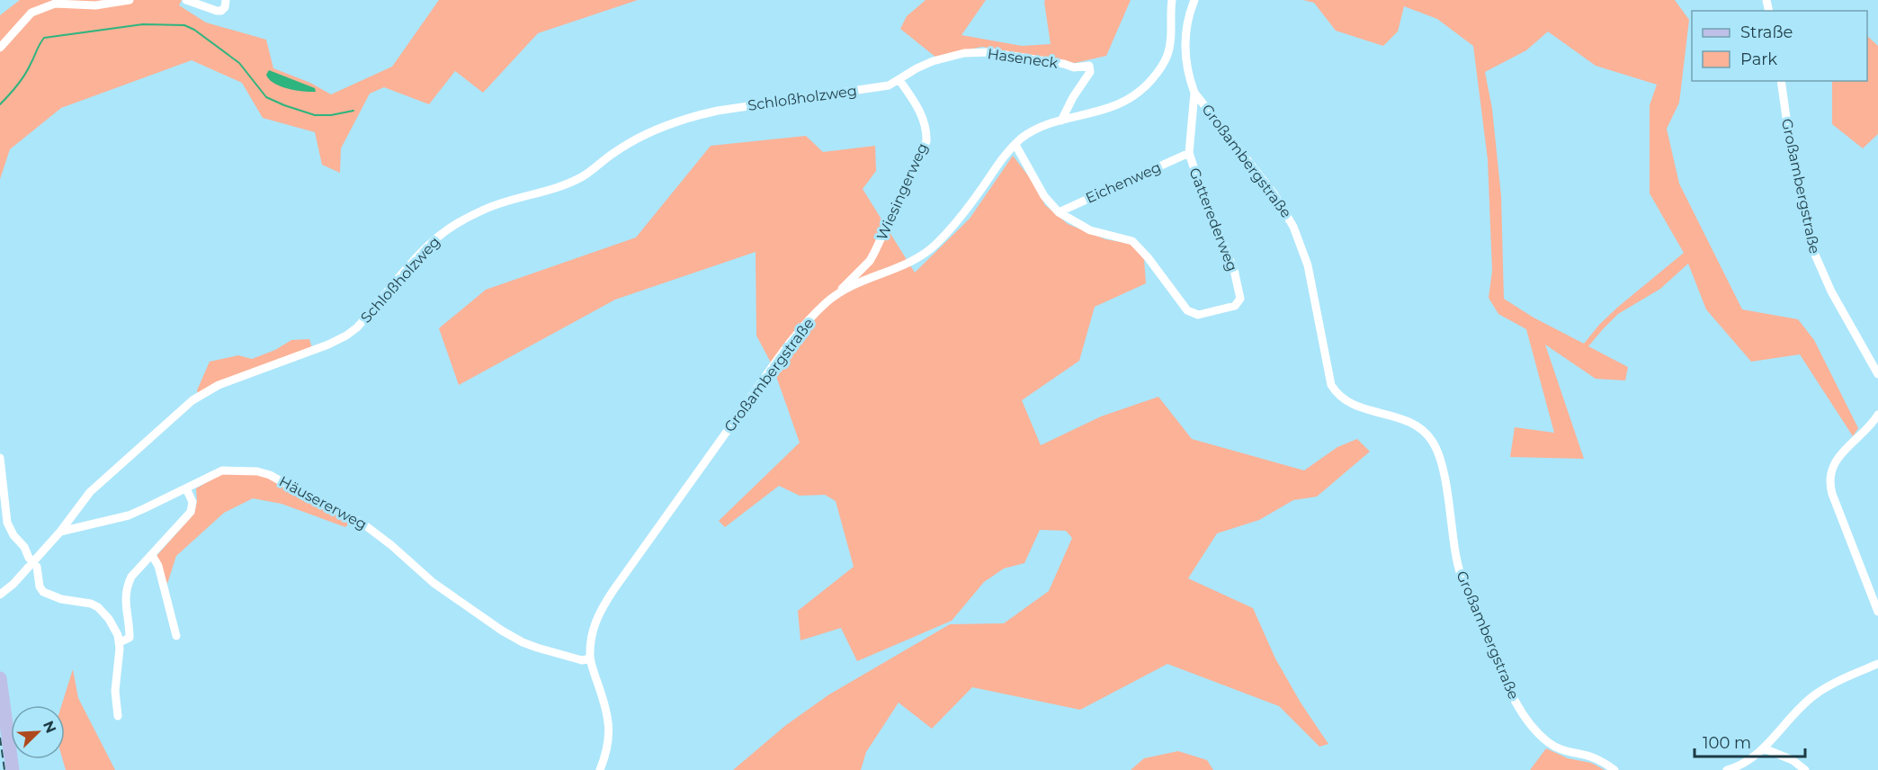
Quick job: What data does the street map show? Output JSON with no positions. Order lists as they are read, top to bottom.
{
  "streets": {
    "street": [
      "Haseneck",
      "Schloßholzweg",
      "Großambergstraße",
      "Eichenweg",
      "Wiesingerweg",
      "Gatterederweg",
      "Häusererweg"
    ]
  },
  "crossings": [
    ["Haseneck", "Schloßholzweg"],
    ["Haseneck", "Großambergstraße"],
    ["Haseneck", "Wiesingerweg"],
    ["Schloßholzweg", "Wiesingerweg"],
    ["Schloßholzweg", "Häusererweg"],
    ["Großambergstraße", "Wiesingerweg"],
    ["Großambergstraße", "Gatterederweg"],
    ["Großambergstraße", "Häusererweg"],
    ["Eichenweg", "Gatterederweg"]
  ],
  "legend": ["Straße", "Park"],
  "scale_bar": "100 m",
  "north": "top right"
}
